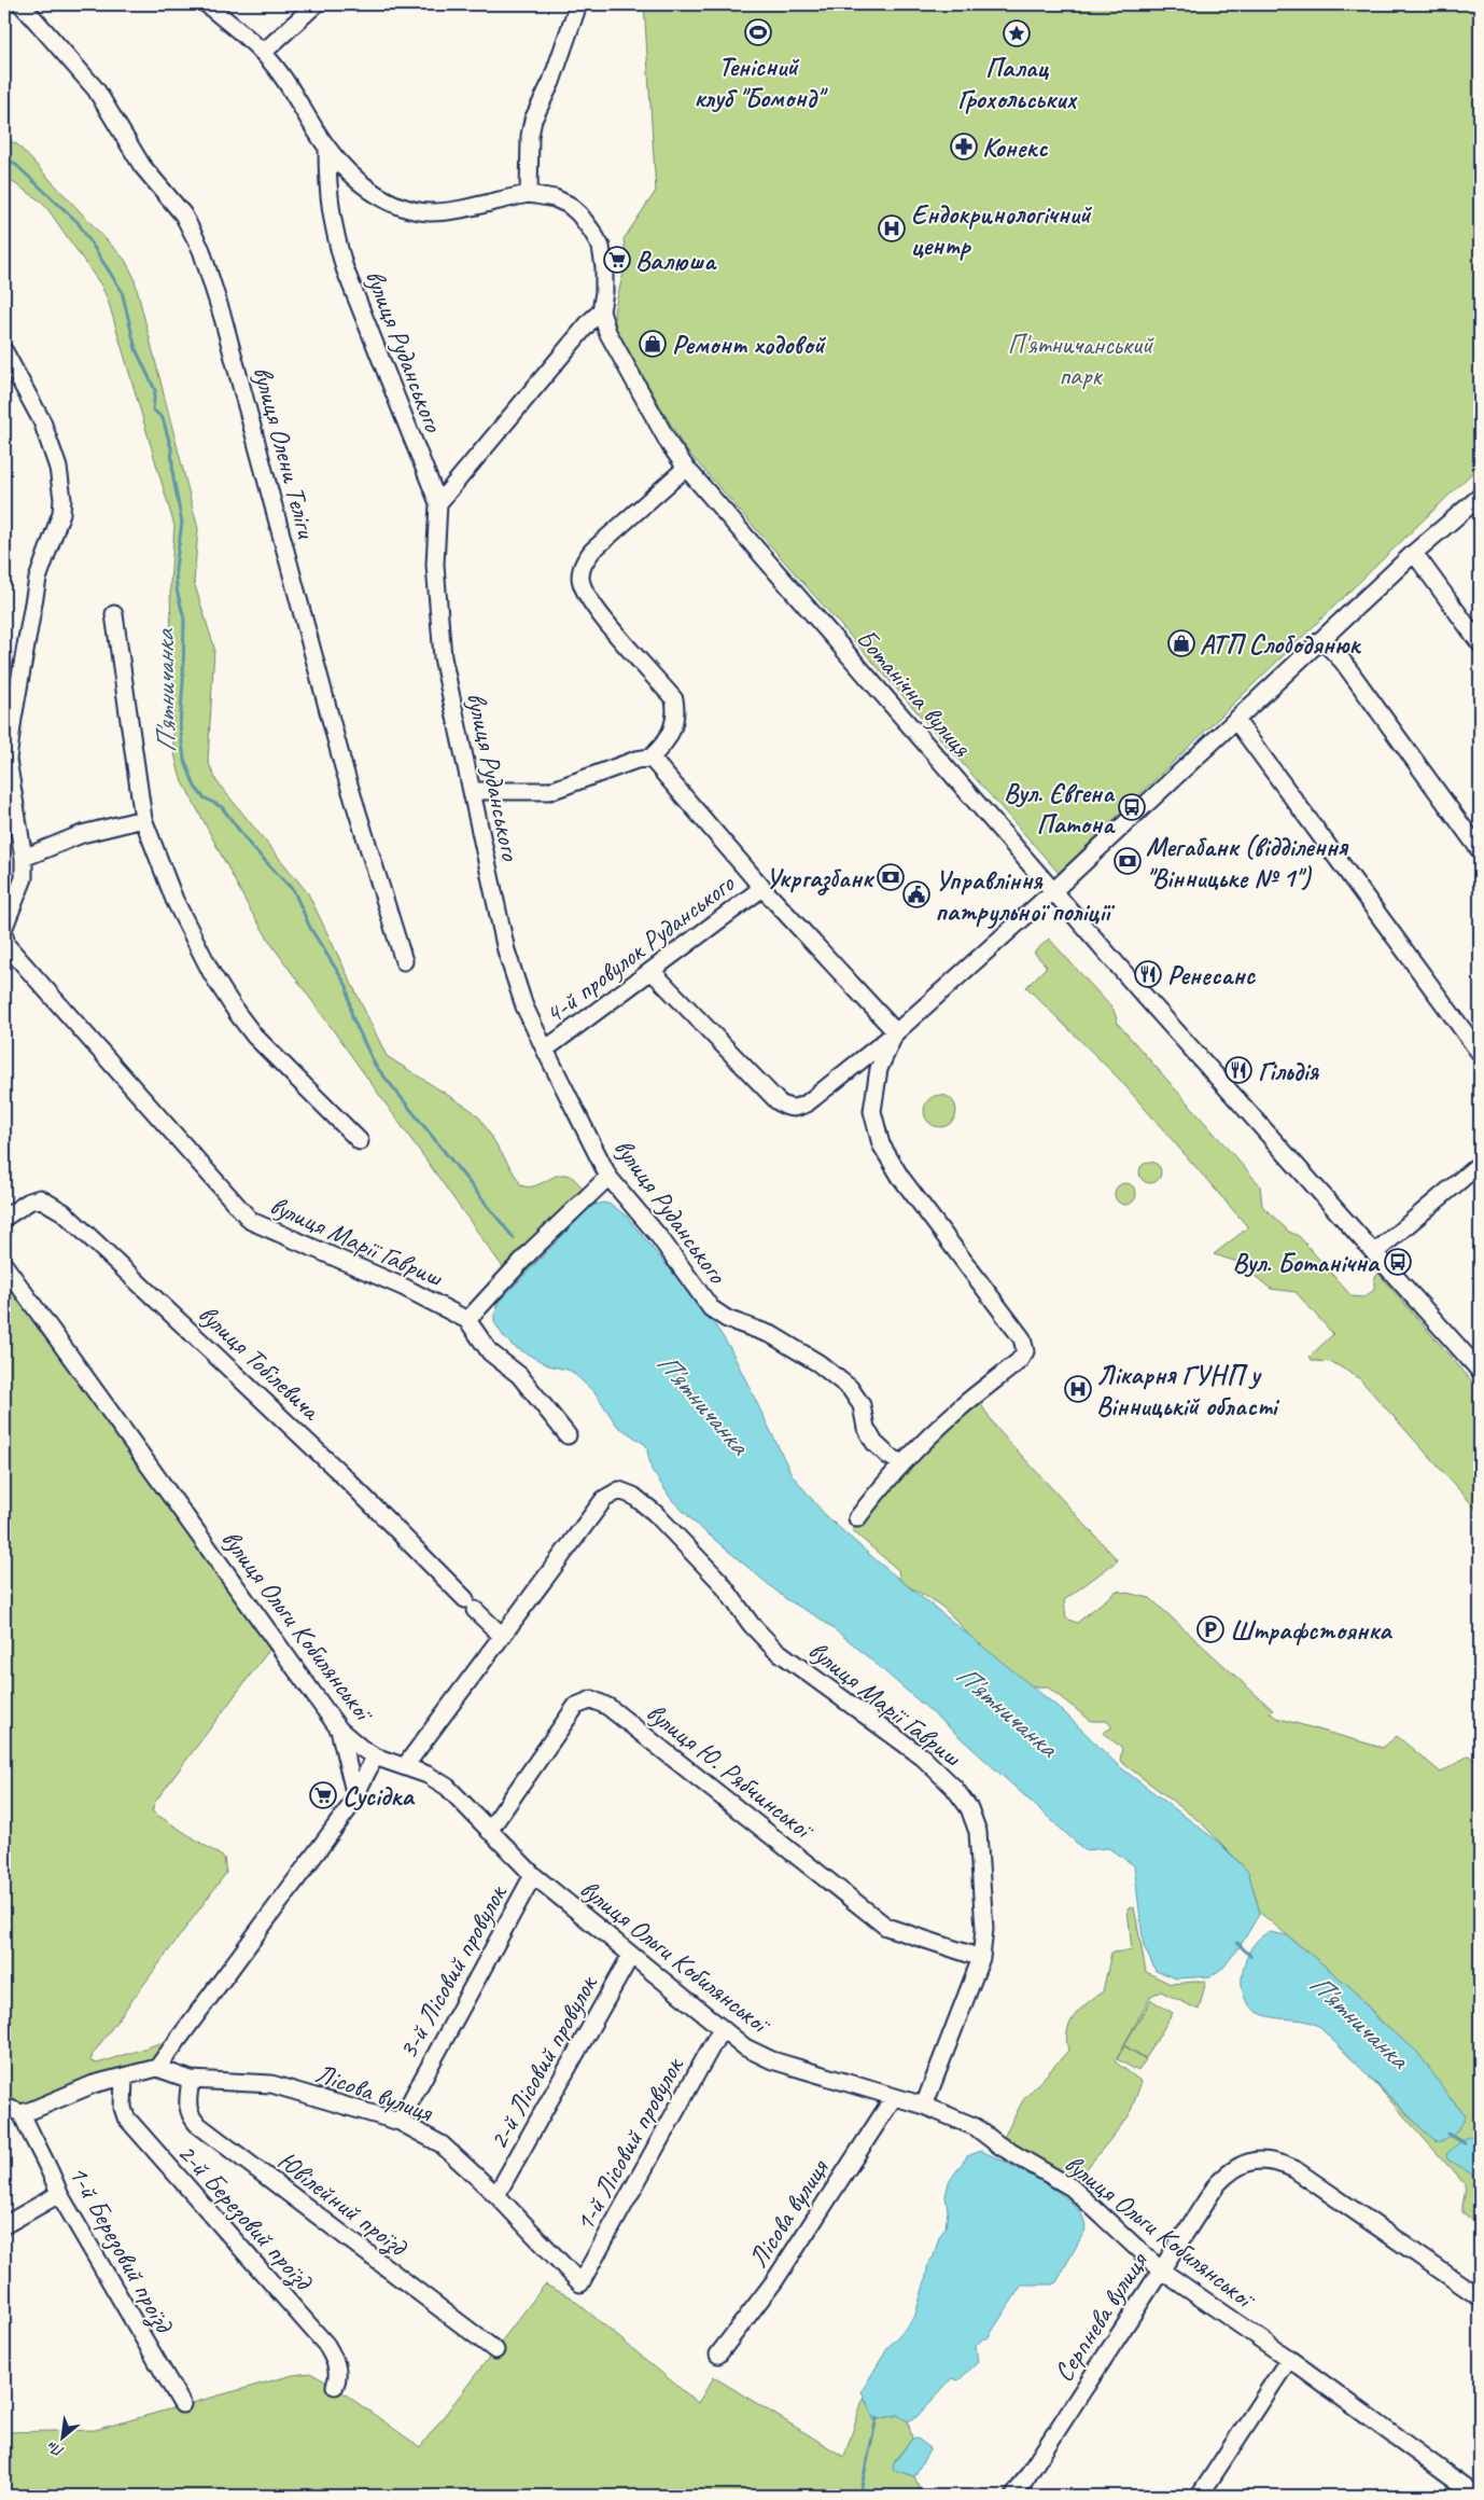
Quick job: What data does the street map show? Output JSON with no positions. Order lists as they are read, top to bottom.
{
  "streets": {
    "street": [
      "вулиця Руданського",
      "вулиця Олени Теліги",
      "Ботанічна вулиця",
      "4-й провулок Руданського",
      "вулиця Марії Гавриш",
      "вулиця Тобілевича",
      "вулиця Ольги Кобилянської",
      "вулиця Ю. Рябчинської",
      "3-й Лісовий провулок",
      "2-й Лісовий провулок",
      "Лісова вулиця",
      "1-й Лісовий провулок",
      "Ювілейний проїзд",
      "2-й Березовий проїзд",
      "1-й Березовий проїзд",
      "Серпнева вулиця"
    ]
  },
  "crossings": [
    ["вулиця Руданського", "Ботанічна вулиця"],
    ["вулиця Руданського", "4-й провулок Руданського"],
    ["вулиця Марії Гавриш", "вулиця Тобілевича"],
    ["вулиця Марії Гавриш", "вулиця Ольги Кобилянської"],
    ["вулиця Марії Гавриш", "вулиця Ю. Рябчинської"],
    ["вулиця Ольги Кобилянської", "вулиця Ю. Рябчинської"],
    ["вулиця Ольги Кобилянської", "3-й Лісовий провулок"],
    ["вулиця Ольги Кобилянської", "2-й Лісовий провулок"],
    ["вулиця Ольги Кобилянської", "Лісова вулиця"],
    ["вулиця Ольги Кобилянської", "1-й Лісовий провулок"],
    ["вулиця Ольги Кобилянської", "Серпнева вулиця"],
    ["3-й Лісовий провулок", "Лісова вулиця"],
    ["2-й Лісовий провулок", "Лісова вулиця"],
    ["Лісова вулиця", "1-й Лісовий провулок"],
    ["Лісова вулиця", "Ювілейний проїзд"]
  ],
  "water": ["П'ятничанка"],
  "parks": ["П'ятничанський парк"],
  "places": {
    "sports": ["Тенісний клуб \"Бомонд\""],
    "place": ["Палац Грохольських"],
    "pharmacy": ["Конекс"],
    "hospital": ["Ендокринологічний центр", "Лікарня ГУНП у Вінницькій області"],
    "supermarket": ["Валюша", "Сусідка"],
    "shop": ["Ремонт ходовой", "АТП Слободянюк"],
    "bus stop": ["Вул. Євгена Патона", "Вул. Ботанічна"],
    "bank": ["Мегабанк (відділення \"Вінницьке № 1\")", "Укргазбанк"],
    "public building": ["Управління патрульної поліції"],
    "restaurant": ["Ренесанс", "Гільдія"],
    "parking": ["Штрафстоянка"]
  },
  "north": "bottom left"
}
